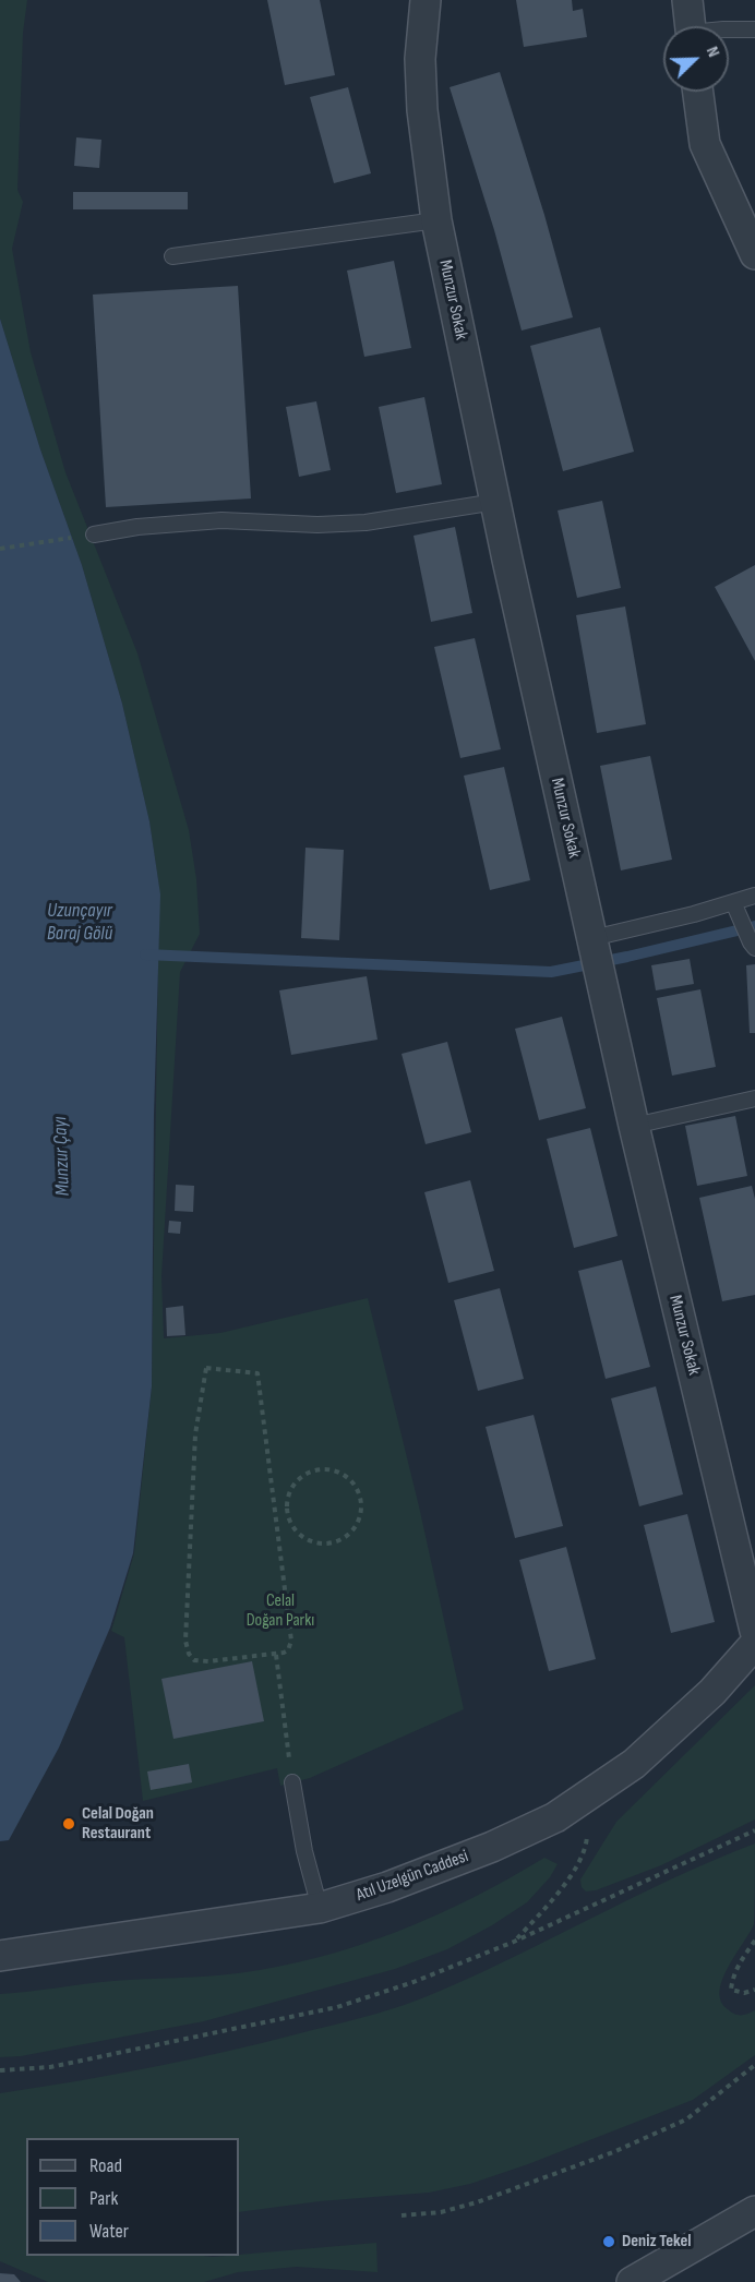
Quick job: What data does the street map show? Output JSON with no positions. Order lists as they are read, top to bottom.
{
  "streets": {
    "street": ["Munzur Sokak", "Atıl Uzelgün Caddesi"]
  },
  "water": ["Uzunçayır Baraj Gölü", "Munzur Çayı"],
  "parks": ["Celal Doğan Parkı"],
  "places": ["Celal Doğan Restaurant", "Deniz Tekel"],
  "legend": ["Road", "Park", "Water"],
  "north": "top right"
}
